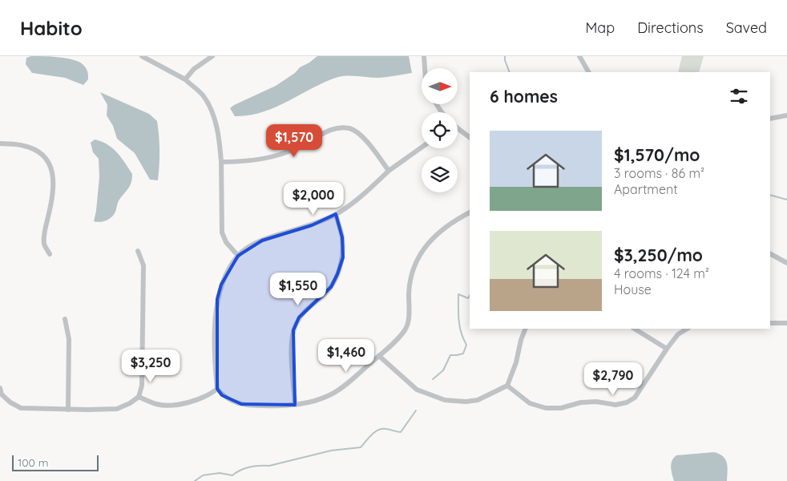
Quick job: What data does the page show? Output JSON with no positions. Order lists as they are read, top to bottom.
{
  "scale_bar": "100 m",
  "north": "right",
  "page": {
    "header": "Habito",
    "nav": ["Map", "Directions", "Saved"],
    "heading": "6 homes",
    "list": [
      {
        "name": "$1,570/mo",
        "note": "3 rooms · 86 m² · Apartment"
      },
      {
        "name": "$3,250/mo",
        "note": "4 rooms · 124 m² · House"
      }
    ],
    "price": [
      "$1,570",
      "$2,000",
      "$1,550",
      "$1,460",
      "$3,250",
      "$2,790"
    ],
    "scale": "100 m"
  }
}
